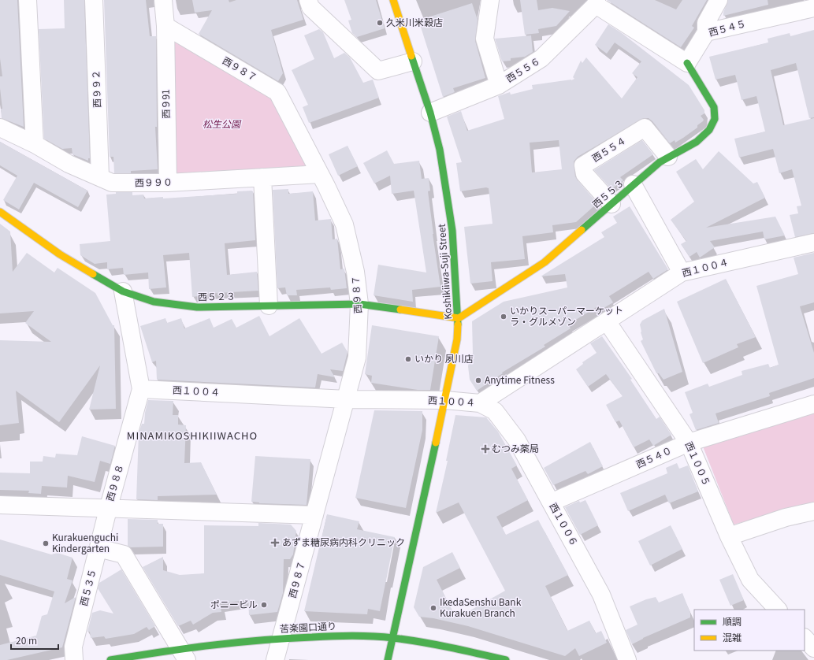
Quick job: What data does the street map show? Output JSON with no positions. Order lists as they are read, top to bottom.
{
  "streets": {
    "street": [
      "西５４５",
      "西９８７",
      "西５５６",
      "西９９２",
      "西９91",
      "西５５４",
      "西９９０",
      "西５５３",
      "西１００４",
      "Koshikiiwa-Suji Street",
      "西５２３",
      "西５４０",
      "西１００５",
      "西９８８",
      "西１００６",
      "西５３５",
      "苦楽園口通り"
    ]
  },
  "crossings": [
    ["西５４５", "西５５３"],
    ["西９８７", "西９91"],
    ["西９８７", "西９９０"],
    ["西９８７", "西１００４"],
    ["西９８７", "西５２３"],
    ["西９８７", "西９８８"],
    ["西９８７", "苦楽園口通り"],
    ["西５５６", "Koshikiiwa-Suji Street"],
    ["西９９２", "西９９０"],
    ["西９91", "西９９０"],
    ["西５５４", "西５５３"],
    ["西５５３", "Koshikiiwa-Suji Street"],
    ["西５５３", "西５２３"],
    ["西１００４", "Koshikiiwa-Suji Street"],
    ["西１００４", "西１００５"],
    ["西１００４", "西９８８"],
    ["西１００４", "西１００６"],
    ["Koshikiiwa-Suji Street", "西５２３"],
    ["Koshikiiwa-Suji Street", "苦楽園口通り"],
    ["西５２３", "西９８８"],
    ["西５４０", "西１００５"],
    ["西５４０", "西１００６"],
    ["西９８８", "西５３５"]
  ],
  "districts": ["MINAMIKOSHIKIIWACHO"],
  "parks": ["松生公園"],
  "places": {
    "other": [
      "久米川米穀店",
      "いかりスーパーマーケット ラ・グルメゾン",
      "いかり 夙川店",
      "Anytime Fitness",
      "Kurakuenguchi Kindergarten",
      "ポニービル",
      "IkedaSenshu Bank Kurakuen Branch"
    ],
    "health": ["むつみ薬局", "あずま糖尿病内科クリニック"]
  },
  "legend": ["順調", "混雑"],
  "scale_bar": "20 m"
}
